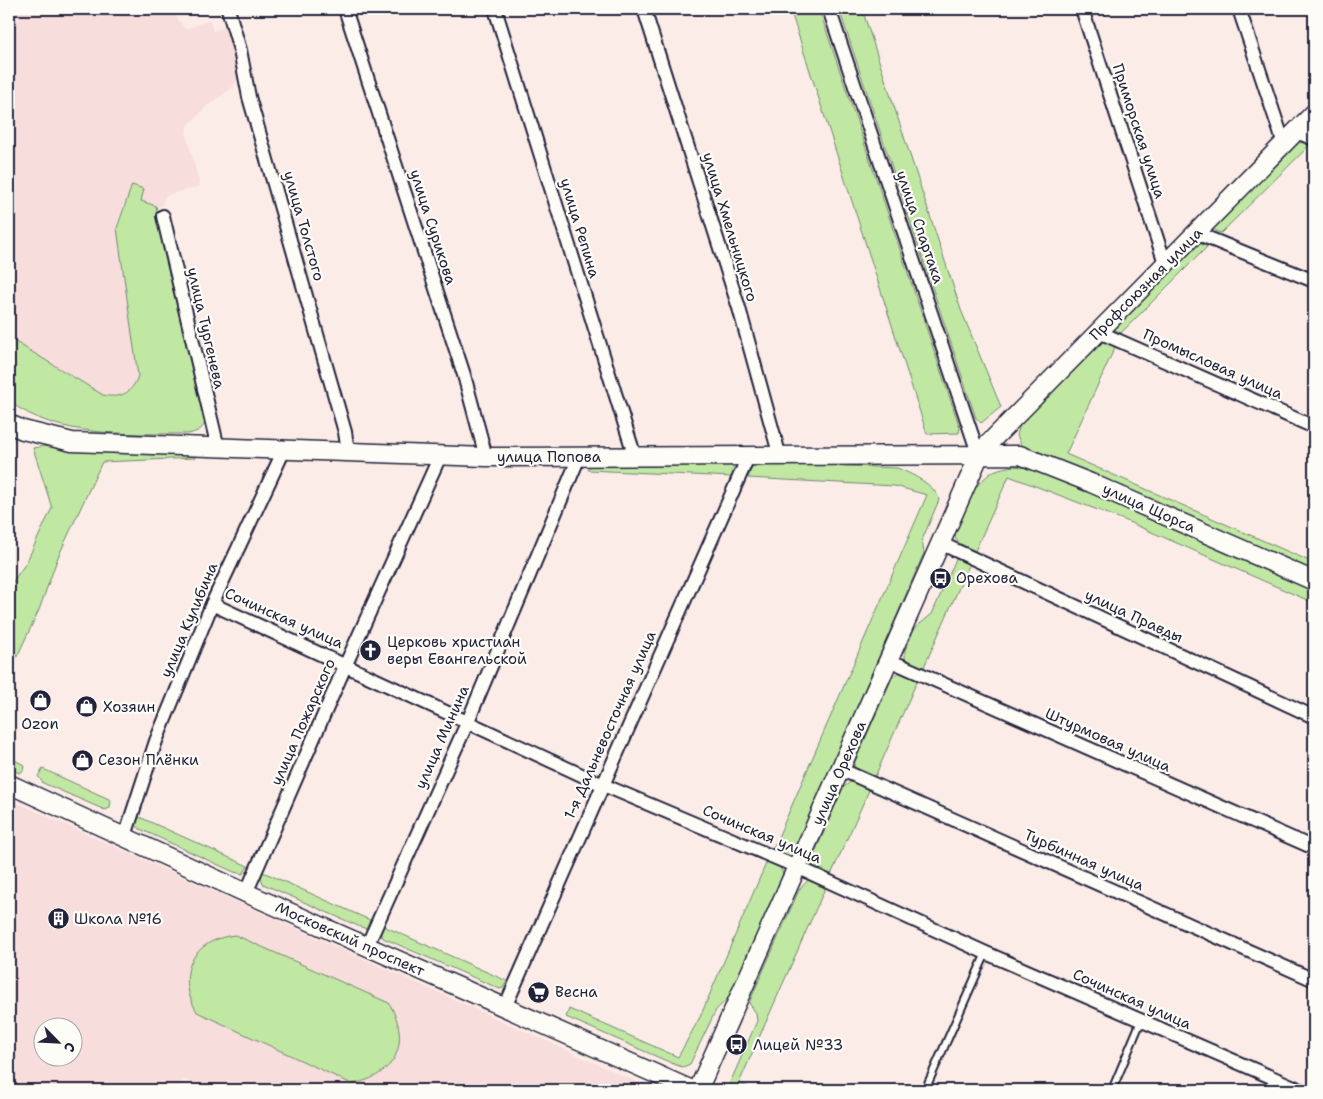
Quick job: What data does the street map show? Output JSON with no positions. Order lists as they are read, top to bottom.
{
  "streets": {
    "street": [
      "Приморская улица",
      "улица Толстого",
      "улица Сурикова",
      "улица Хмельницкого",
      "улица Спартака",
      "улица Репина",
      "Профсоюзная улица",
      "улица Тургенева",
      "Промысловая улица",
      "улица Попова",
      "улица Щорса",
      "улица Правды",
      "Сочинская улица",
      "улица Кулибина",
      "улица Пожарского",
      "1-я Дальневосточная улица",
      "улица Минина",
      "Штурмовая улица",
      "улица Орехова",
      "Турбинная улица",
      "Московский проспект"
    ]
  },
  "crossings": [
    ["Приморская улица", "Профсоюзная улица"],
    ["улица Толстого", "улица Попова"],
    ["улица Сурикова", "улица Попова"],
    ["улица Хмельницкого", "улица Попова"],
    ["улица Спартака", "Профсоюзная улица"],
    ["улица Спартака", "улица Попова"],
    ["улица Спартака", "улица Щорса"],
    ["улица Спартака", "улица Орехова"],
    ["улица Репина", "улица Попова"],
    ["Профсоюзная улица", "Промысловая улица"],
    ["Профсоюзная улица", "улица Попова"],
    ["Профсоюзная улица", "улица Щорса"],
    ["Профсоюзная улица", "улица Орехова"],
    ["улица Тургенева", "улица Попова"],
    ["улица Попова", "улица Щорса"],
    ["улица Попова", "улица Кулибина"],
    ["улица Попова", "улица Пожарского"],
    ["улица Попова", "1-я Дальневосточная улица"],
    ["улица Попова", "улица Минина"],
    ["улица Попова", "улица Орехова"],
    ["улица Щорса", "улица Орехова"],
    ["улица Правды", "улица Орехова"],
    ["Сочинская улица", "улица Кулибина"],
    ["Сочинская улица", "улица Пожарского"],
    ["Сочинская улица", "1-я Дальневосточная улица"],
    ["Сочинская улица", "улица Минина"],
    ["Сочинская улица", "улица Орехова"],
    ["улица Кулибина", "Московский проспект"],
    ["улица Пожарского", "Московский проспект"],
    ["1-я Дальневосточная улица", "Московский проспект"],
    ["улица Минина", "Московский проспект"],
    ["Штурмовая улица", "улица Орехова"],
    ["улица Орехова", "Турбинная улица"]
  ],
  "places": {
    "bus stop": ["Орехова", "Лицей №33"],
    "church": ["Церковь христиан веры Евангельской"],
    "shop": ["Ozon", "Хозяин", "Сезон Плёнки"],
    "building": ["Школа №16"],
    "supermarket": ["Весна"]
  },
  "north": "bottom right"
}
